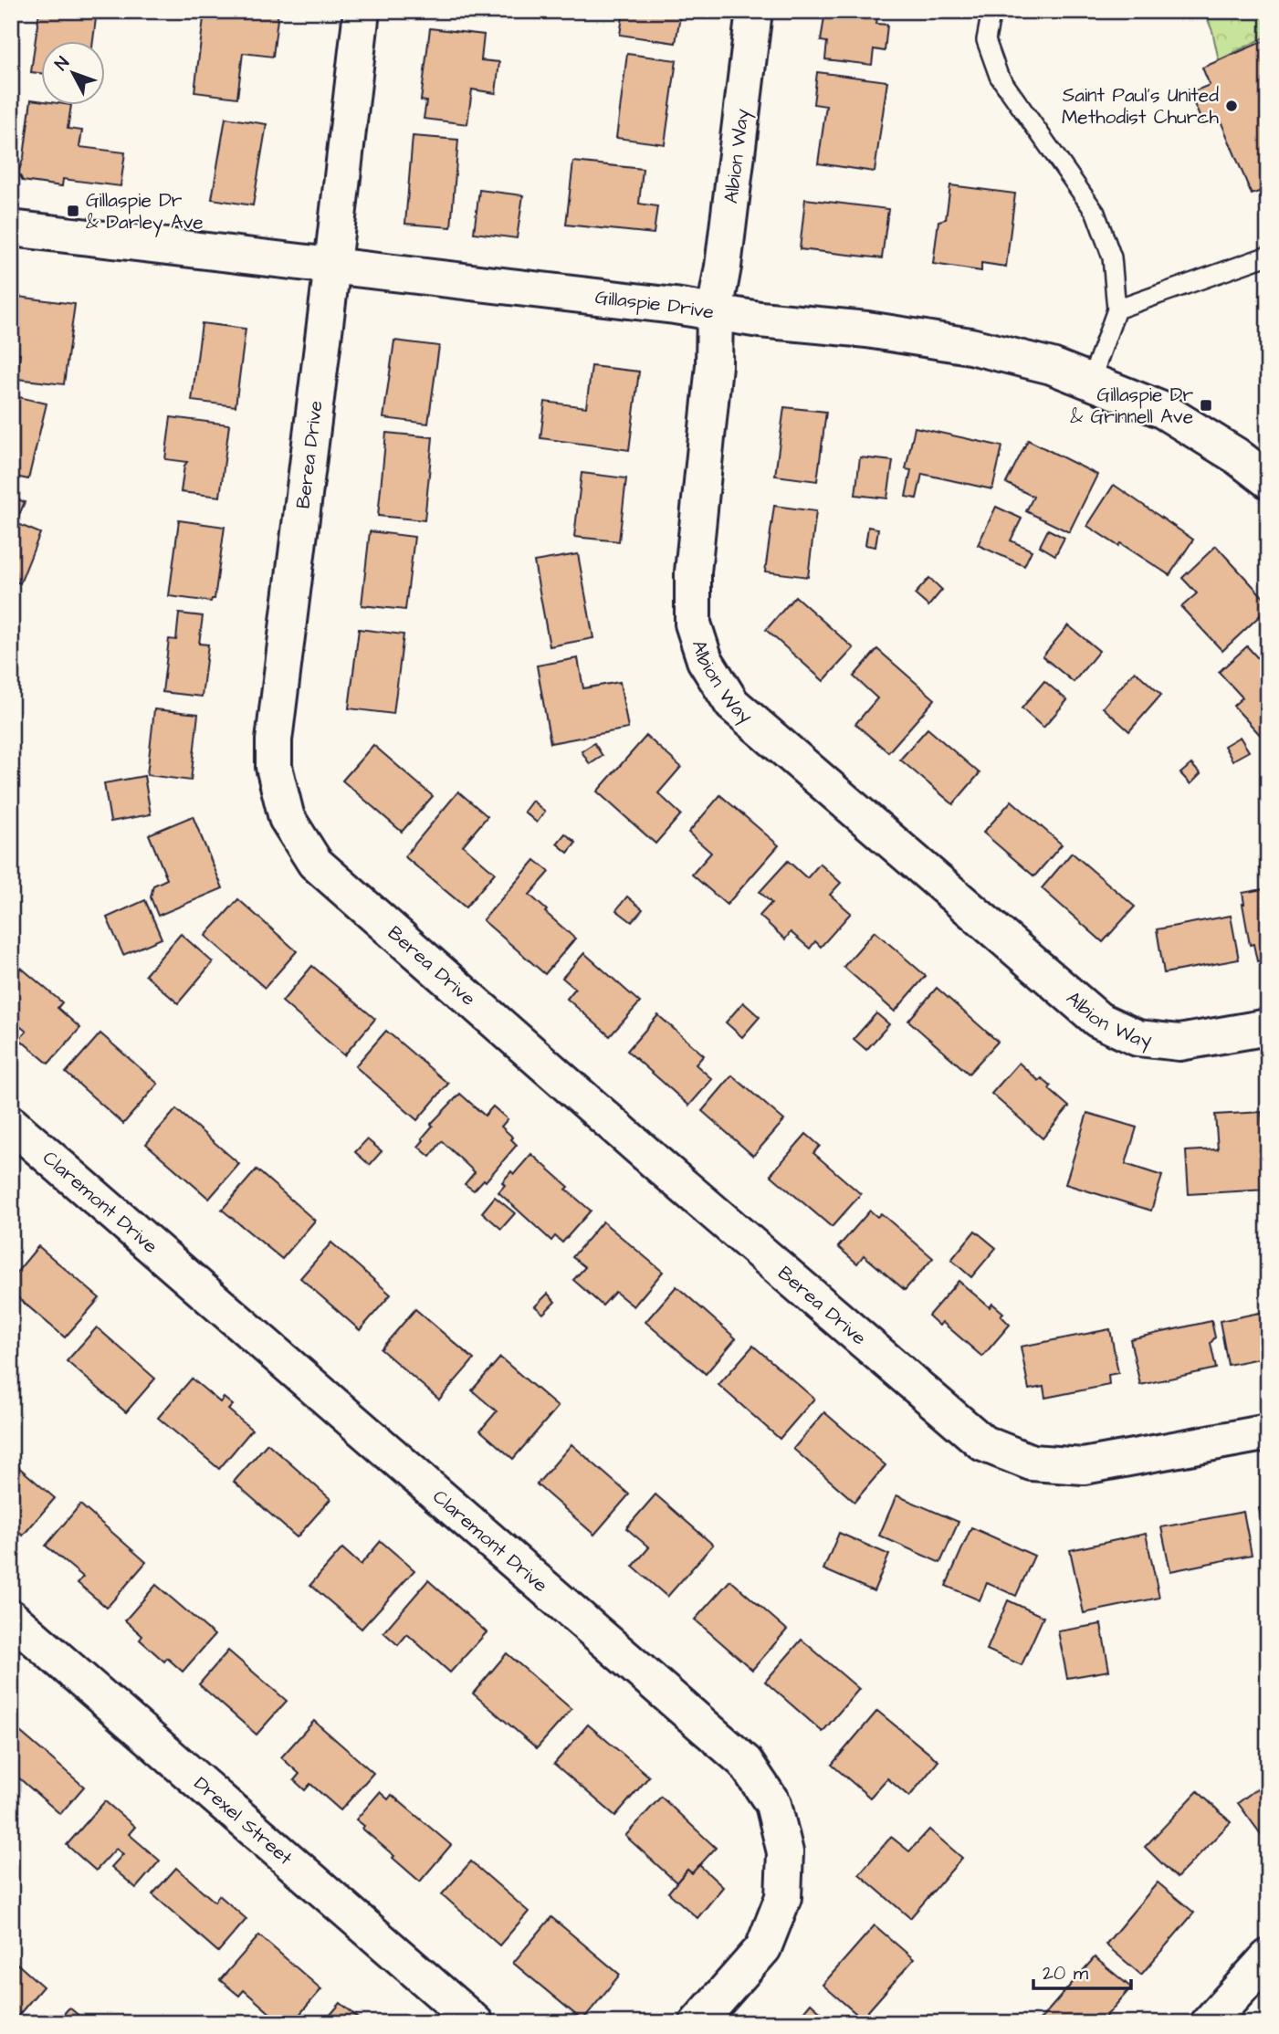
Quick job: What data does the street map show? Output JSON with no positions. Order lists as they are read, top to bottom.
{
  "streets": {
    "street": [
      "Albion Way",
      "Gillaspie Drive",
      "Berea Drive",
      "Claremont Drive",
      "Drexel Street"
    ]
  },
  "crossings": [
    ["Albion Way", "Gillaspie Drive"],
    ["Gillaspie Drive", "Berea Drive"]
  ],
  "places": {
    "other": ["Saint Paul's United Methodist Church"],
    "transit": ["Gillaspie Dr & Darley Ave", "Gillaspie Dr & Grinnell Ave"]
  },
  "scale_bar": "20 m",
  "north": "top left"
}
